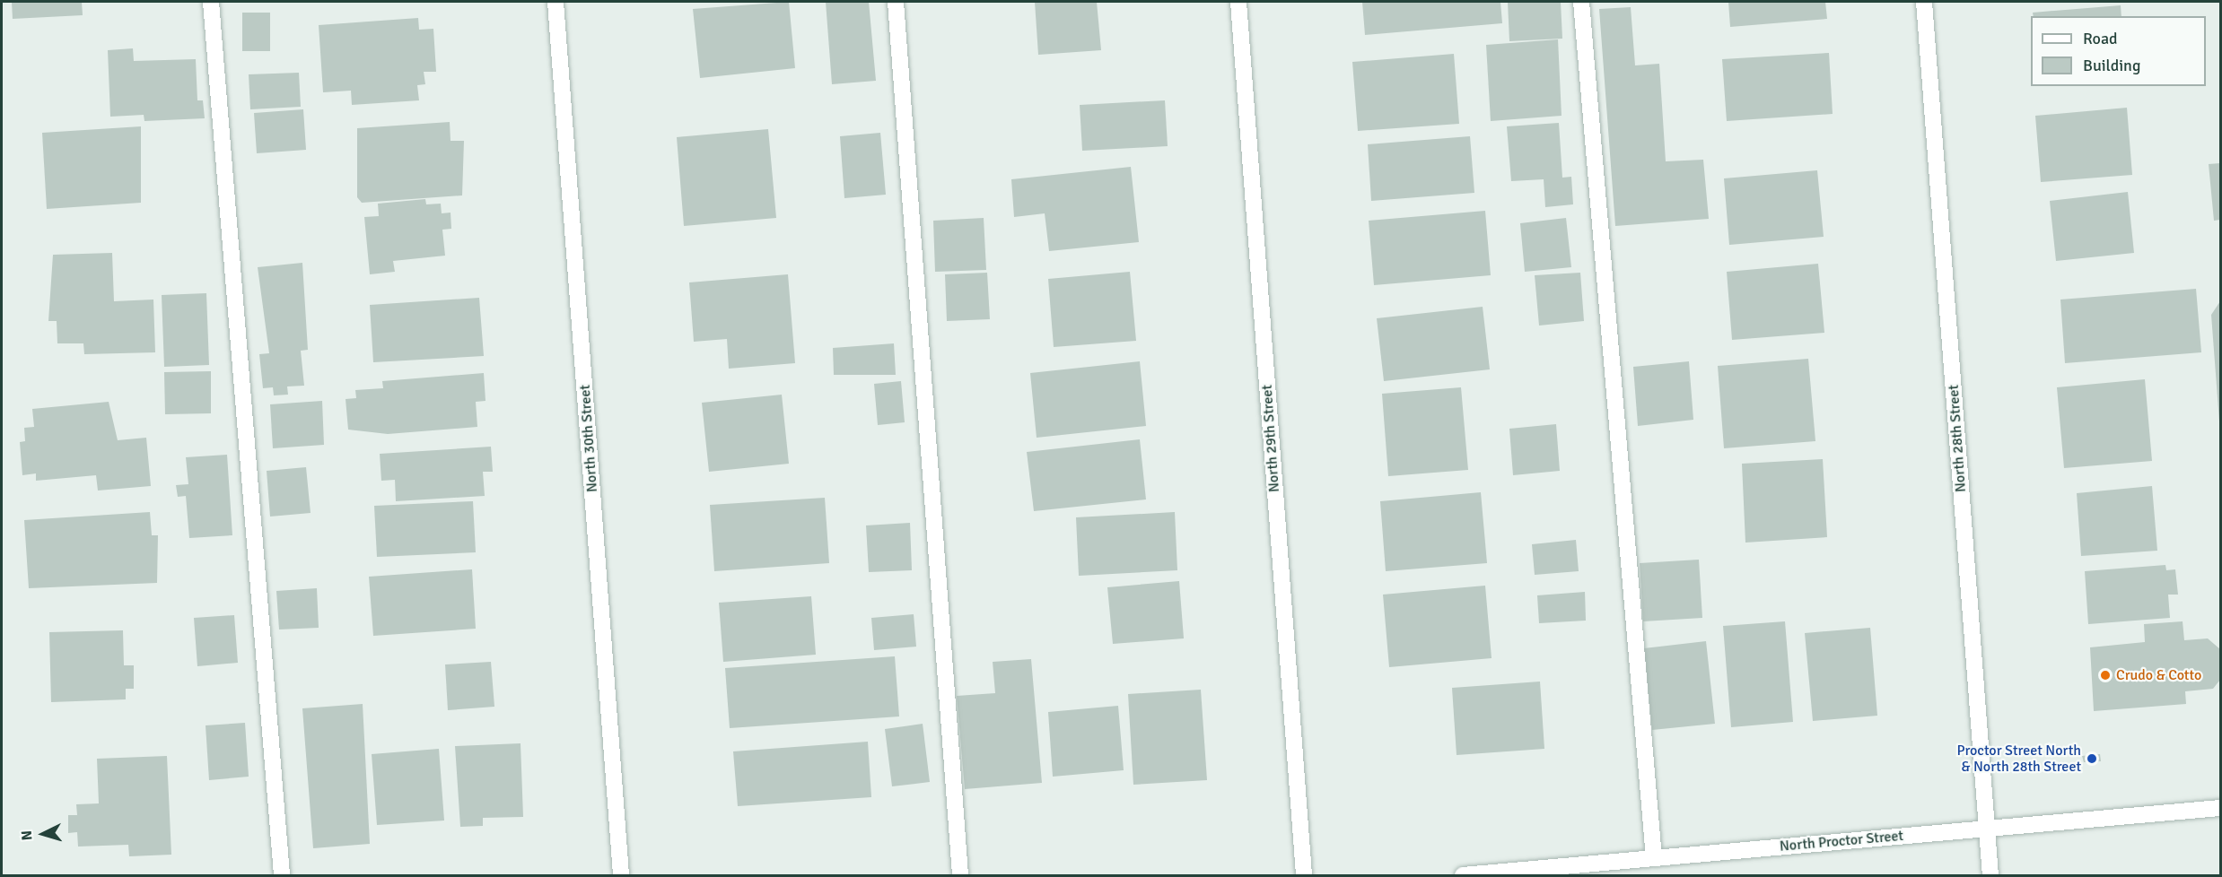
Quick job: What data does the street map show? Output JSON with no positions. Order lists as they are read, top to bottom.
{
  "streets": {
    "street": [
      "North 30th Street",
      "North 29th Street",
      "North 28th Street",
      "North Proctor Street"
    ]
  },
  "crossings": [
    ["North 28th Street", "North Proctor Street"]
  ],
  "places": ["Crudo & Cotto", "Proctor Street North & North 28th Street"],
  "legend": ["Road", "Building"],
  "north": "left"
}
